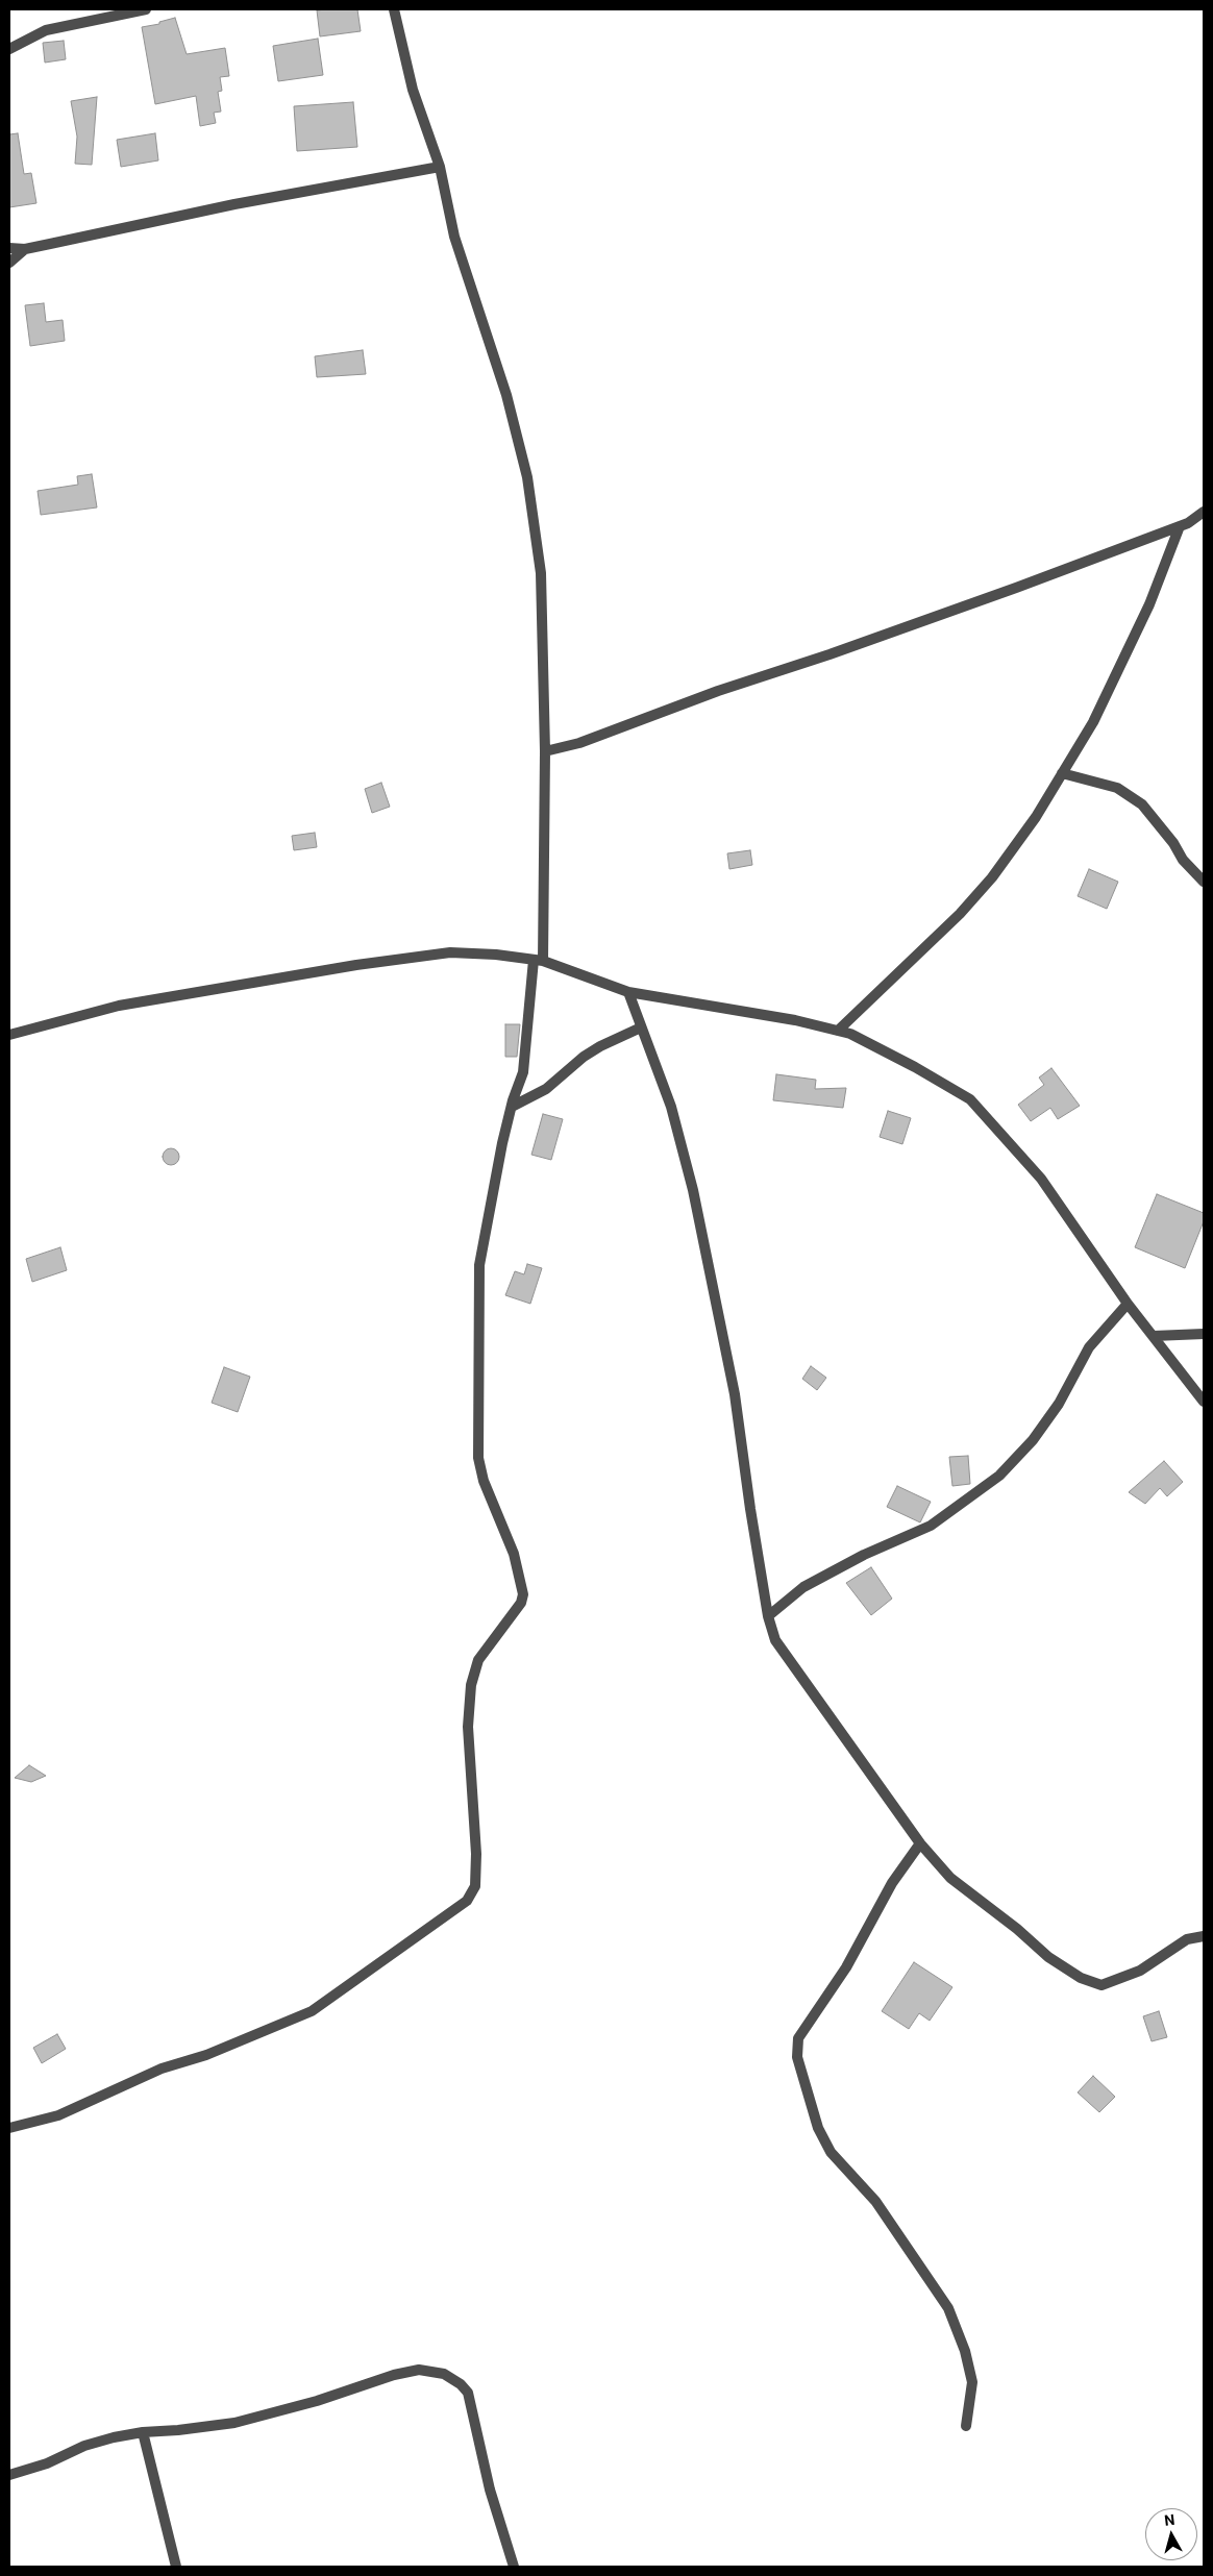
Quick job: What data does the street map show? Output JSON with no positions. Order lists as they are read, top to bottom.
{
  "north": "top"
}
